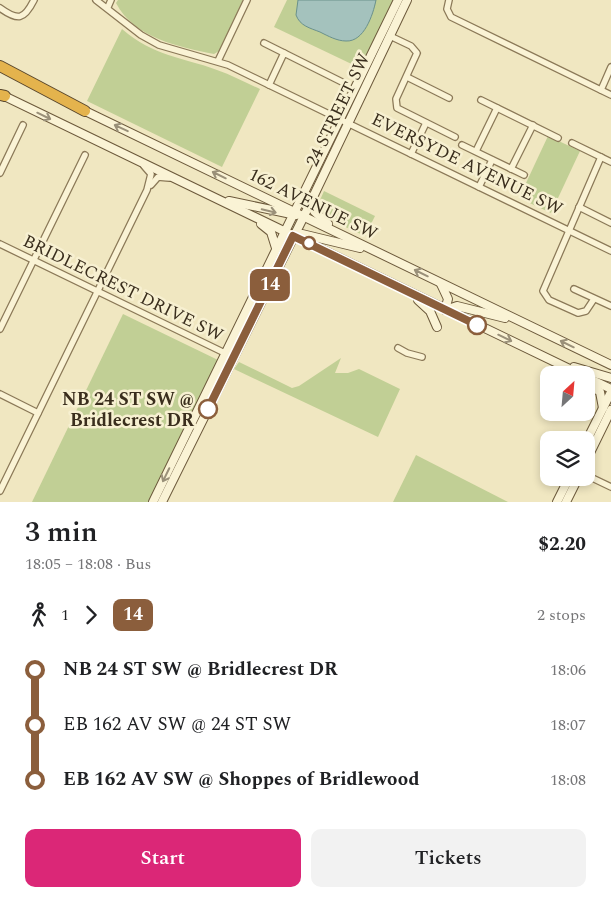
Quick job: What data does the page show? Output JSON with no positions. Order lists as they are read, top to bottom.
{
  "streets": {
    "main road": ["24 STREET SW", "162 AVENUE SW"],
    "street": ["EVERSYDE AVENUE SW", "BRIDLECREST DRIVE SW"]
  },
  "crossings": [
    ["24 STREET SW", "EVERSYDE AVENUE SW"],
    ["24 STREET SW", "162 AVENUE SW"],
    ["24 STREET SW", "BRIDLECREST DRIVE SW"]
  ],
  "places": ["NB 24 ST SW @ Bridlecrest DR"],
  "lines": ["bus line 14"],
  "north": "top right",
  "page": {
    "on_map": "14",
    "heading": ["3 min", "18:05 – 18:08 · Bus", "$2.20"],
    "legs": ["1", "14", "2 stops"],
    "list": [
      {
        "name": "NB 24 ST SW @ Bridlecrest DR",
        "value": "18:06"
      },
      {
        "name": "EB 162 AV SW @ 24 ST SW",
        "value": "18:07"
      },
      {
        "name": "EB 162 AV SW @ Shoppes of Bridlewood",
        "value": "18:08"
      }
    ],
    "buttons": ["Start", "Tickets"]
  }
}
